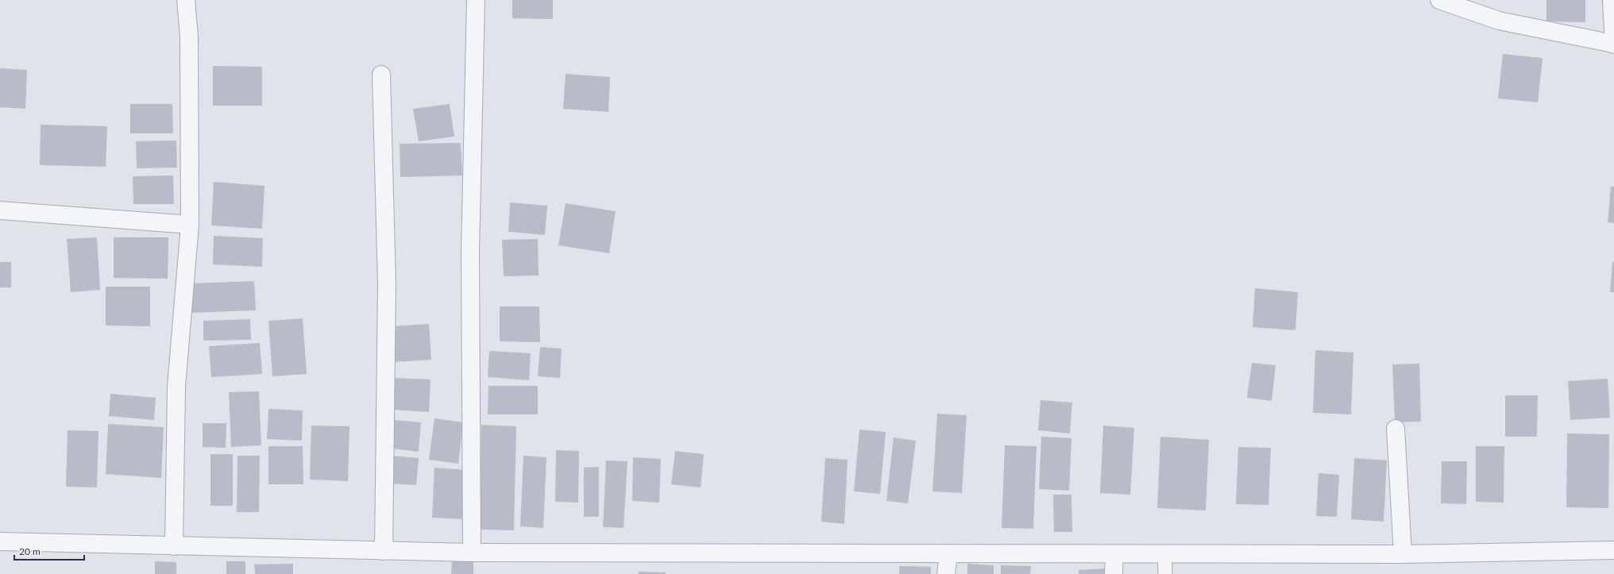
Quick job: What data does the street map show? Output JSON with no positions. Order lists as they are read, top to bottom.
{
  "scale_bar": "20 m"
}
